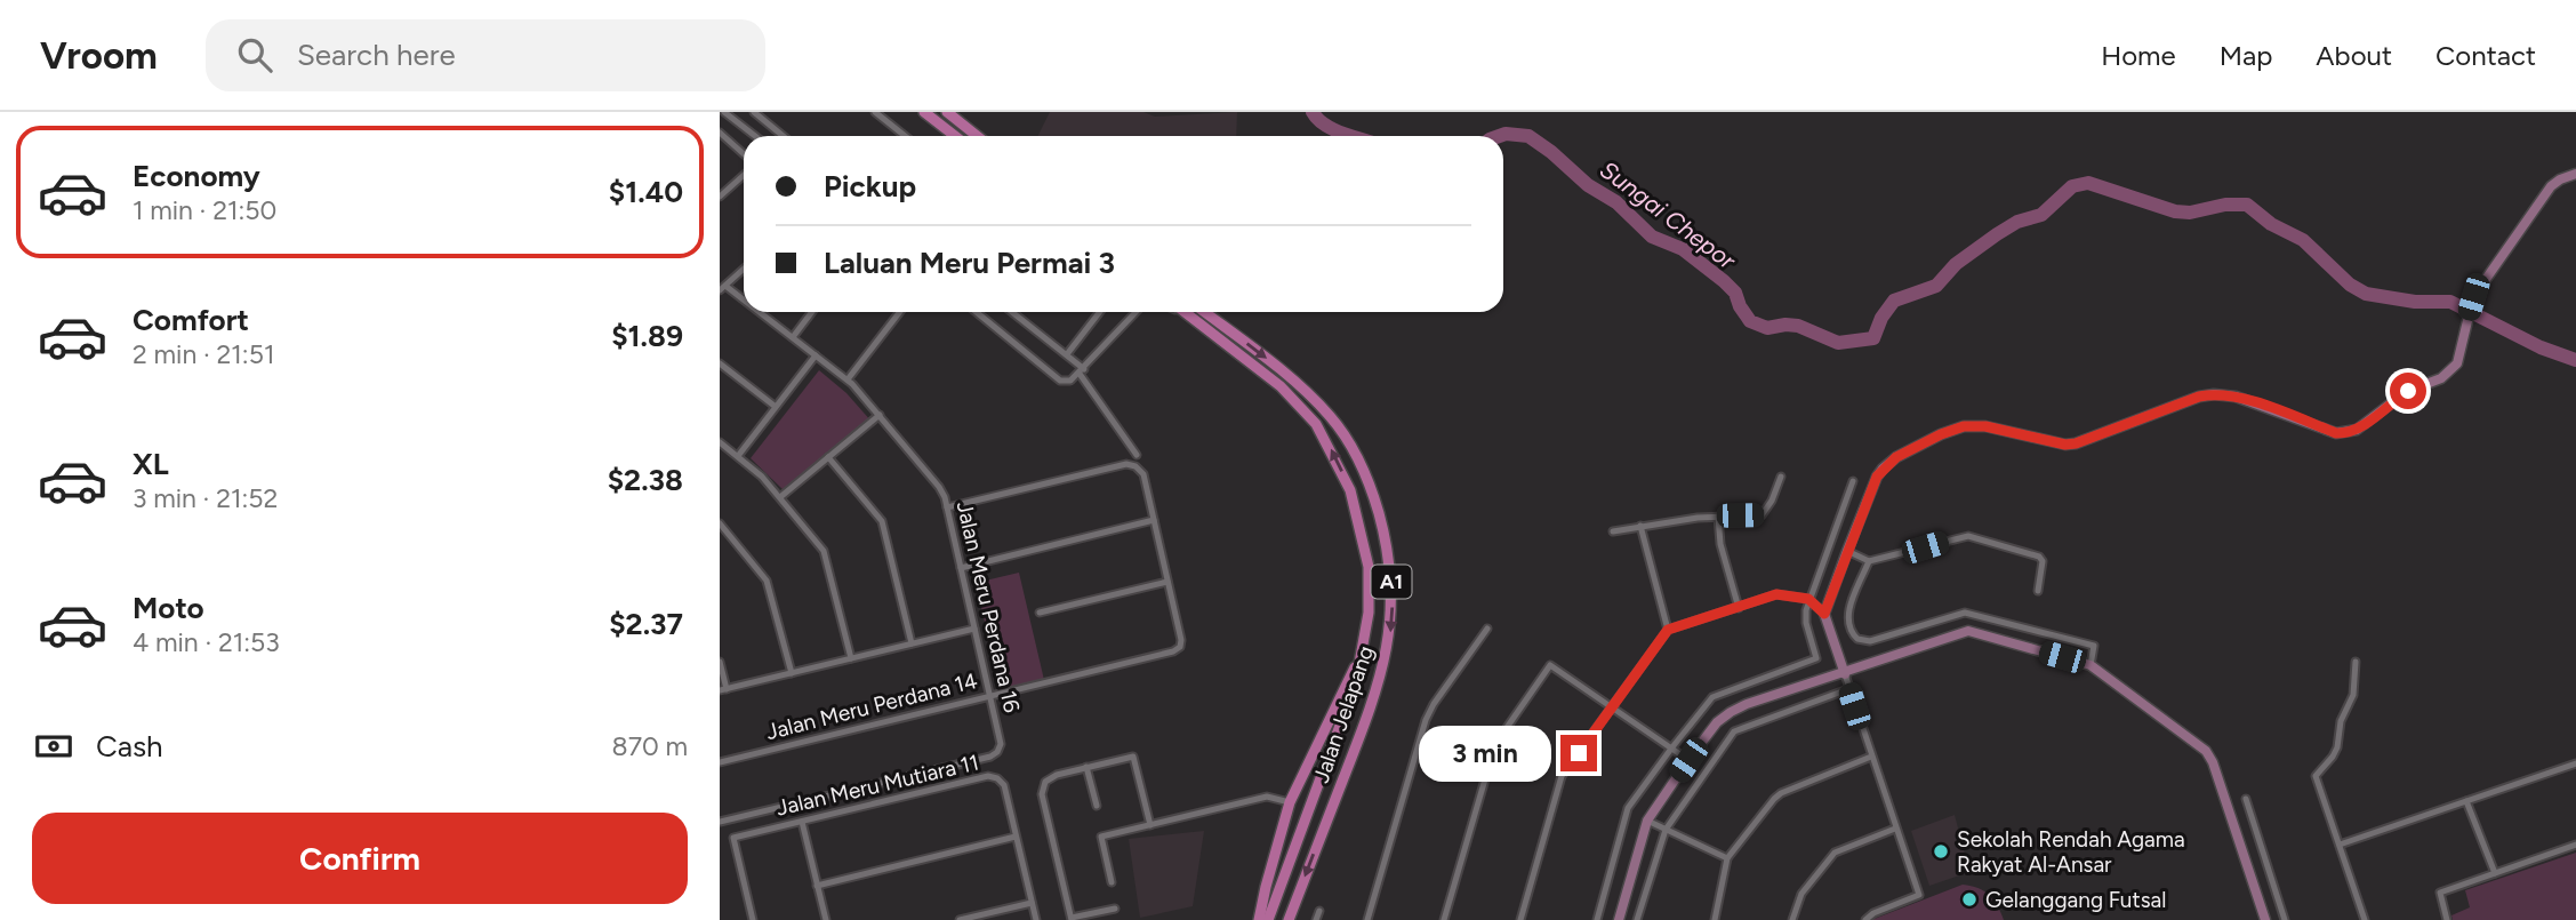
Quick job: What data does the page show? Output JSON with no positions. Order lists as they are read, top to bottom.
{
  "streets": {
    "main road": ["A1", "Jalan Jelapang"],
    "street": ["Jalan Meru Perdana 16", "Jalan Meru Perdana 14", "Jalan Meru Mutiara 11"]
  },
  "crossings": [
    ["Jalan Meru Perdana 16", "Jalan Meru Perdana 14"]
  ],
  "water": ["Sungai Chepor"],
  "places": ["Sekolah Rendah Agama Rakyat Al-Ansar", "Gelanggang Futsal"],
  "page": {
    "header": "Vroom",
    "search": "Search here",
    "nav": [
      "Home",
      "Map",
      "About",
      "Contact"
    ],
    "list": [
      {
        "name": "Economy",
        "note": "1 min · 21:50",
        "value": "$1.40"
      },
      {
        "name": "Comfort",
        "note": "2 min · 21:51",
        "value": "$1.89"
      },
      {
        "name": "XL",
        "note": "3 min · 21:52",
        "value": "$2.38"
      },
      {
        "name": "Moto",
        "note": "4 min · 21:53",
        "value": "$2.37"
      }
    ],
    "banner": ["Pickup", "Laluan Meru Permai 3"],
    "pay": ["Cash", "870 m"],
    "bubble": "3 min",
    "buttons": "Confirm"
  }
}
